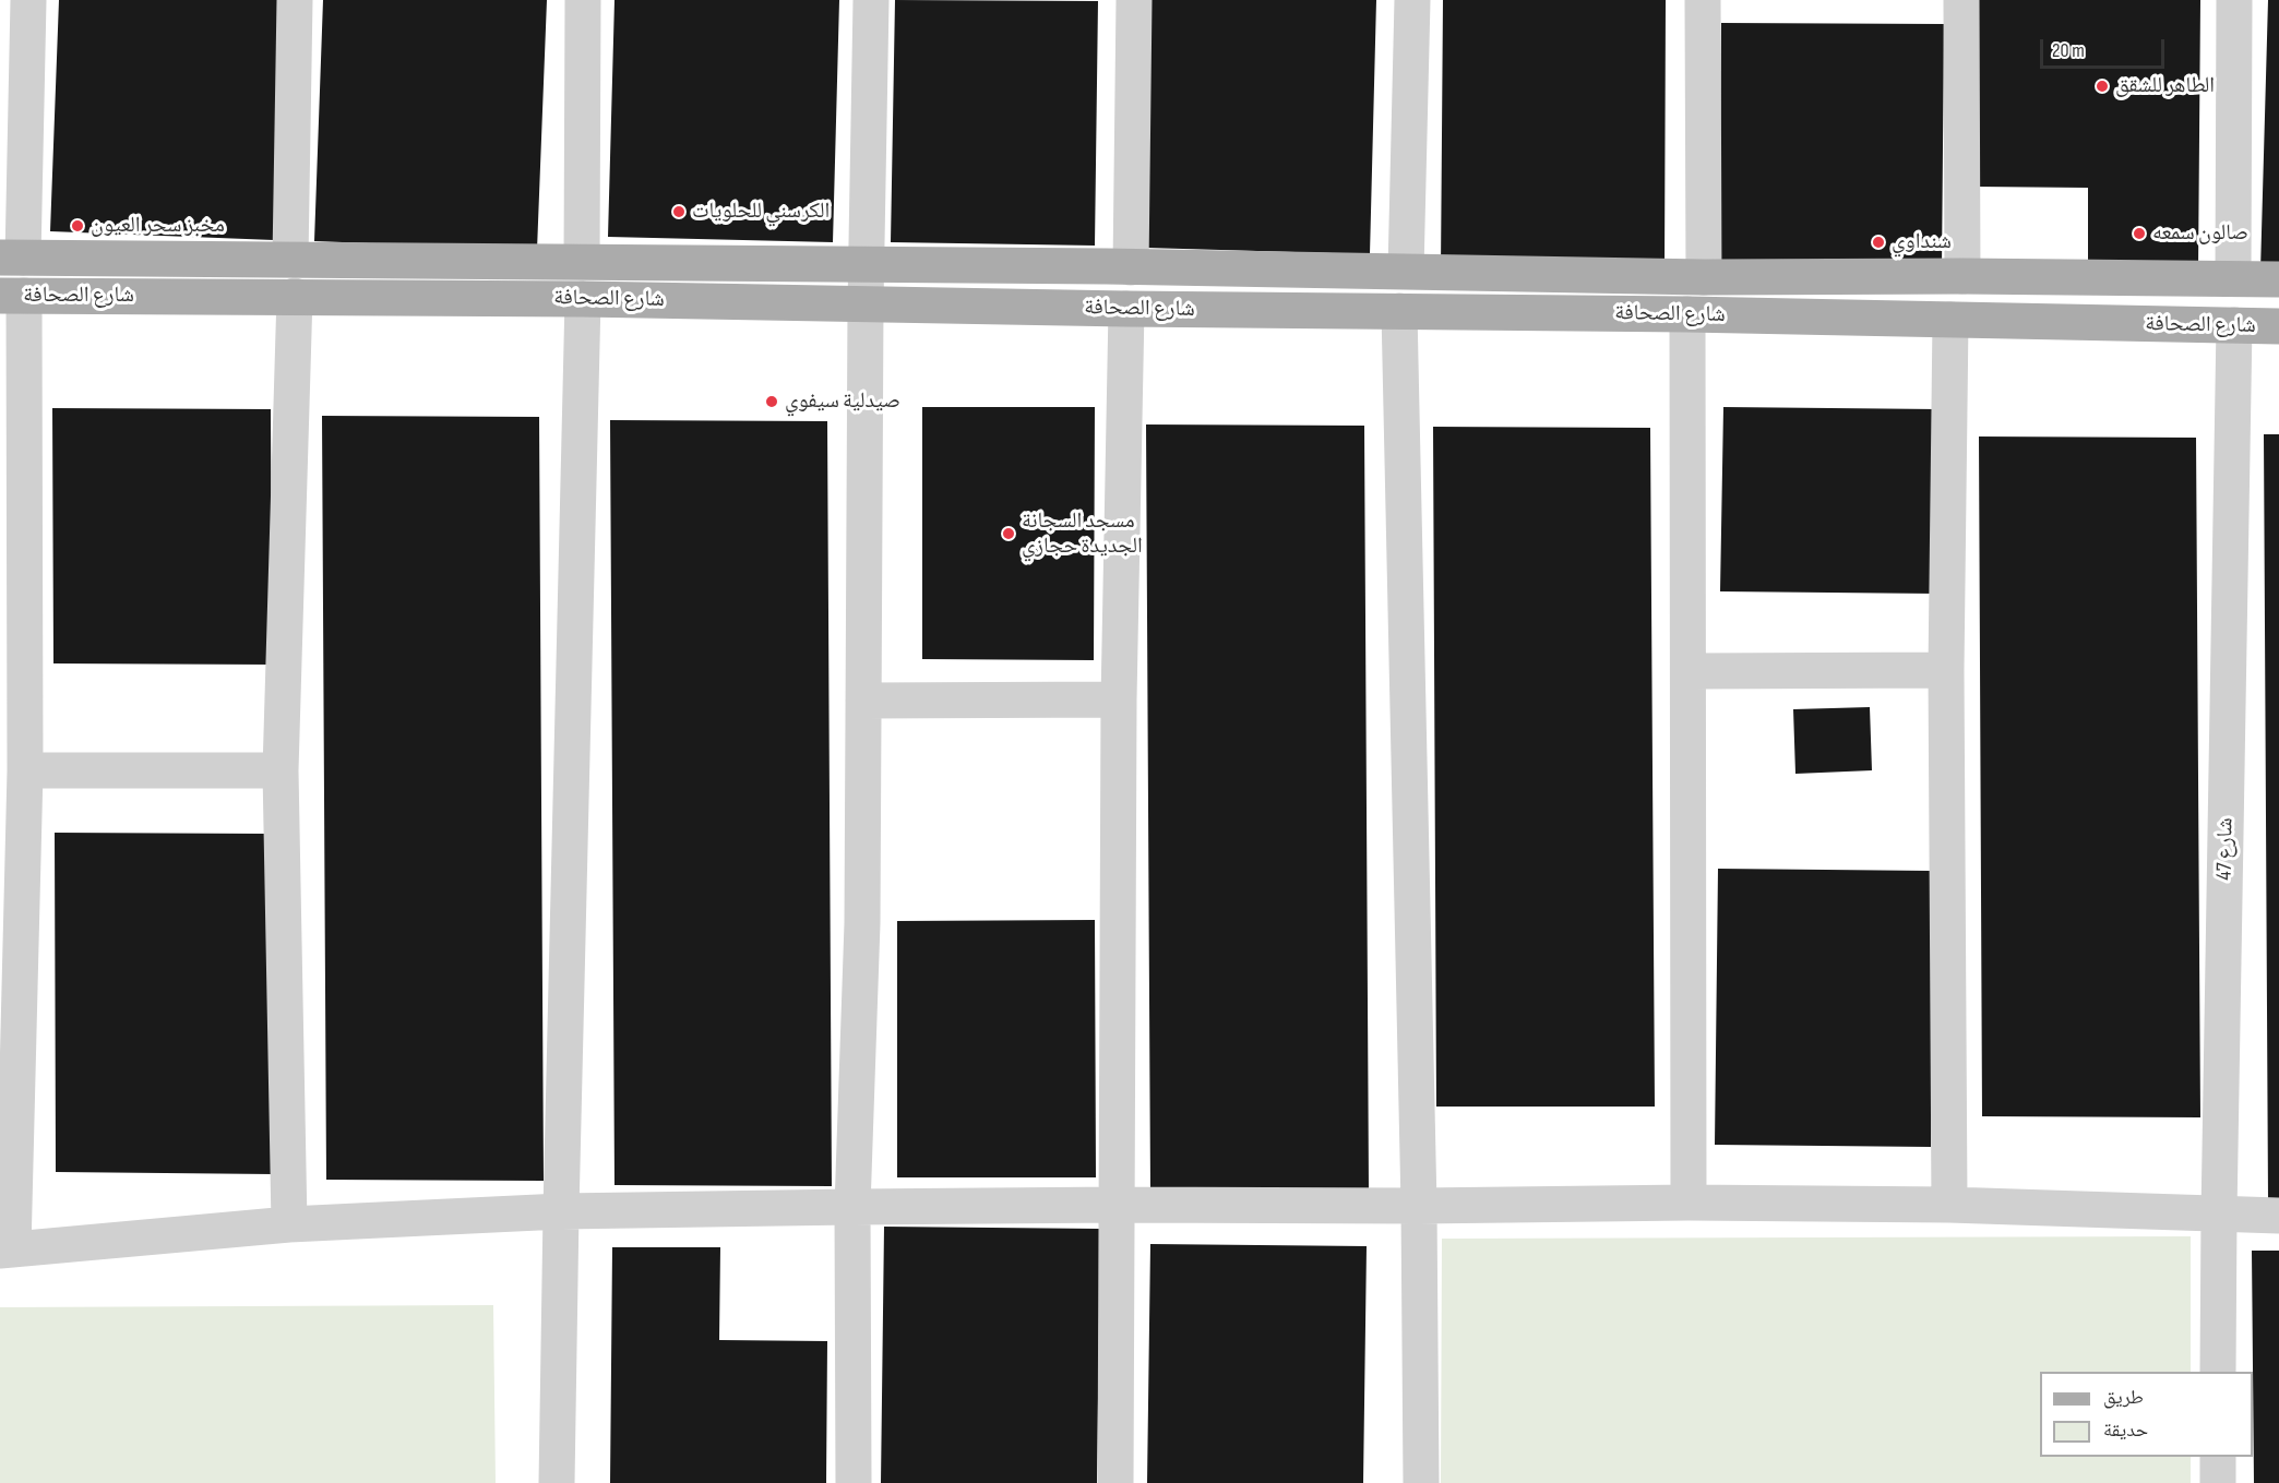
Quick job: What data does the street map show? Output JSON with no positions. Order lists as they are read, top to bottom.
{
  "streets": {
    "main road": ["شارع الصحافة"],
    "street": ["شارع 47"]
  },
  "crossings": [
    ["شارع الصحافة", "شارع 47"]
  ],
  "places": [
    "الطاهر للشقق",
    "الكرسني للحلويات",
    "مخبز سحر العيون",
    "صالون سمعه",
    "شنداوي",
    "صيدلية سيفوي",
    "مسجد السجانة الجديدة حجازي"
  ],
  "legend": ["طريق", "حديقة"],
  "scale_bar": "20 m"
}
